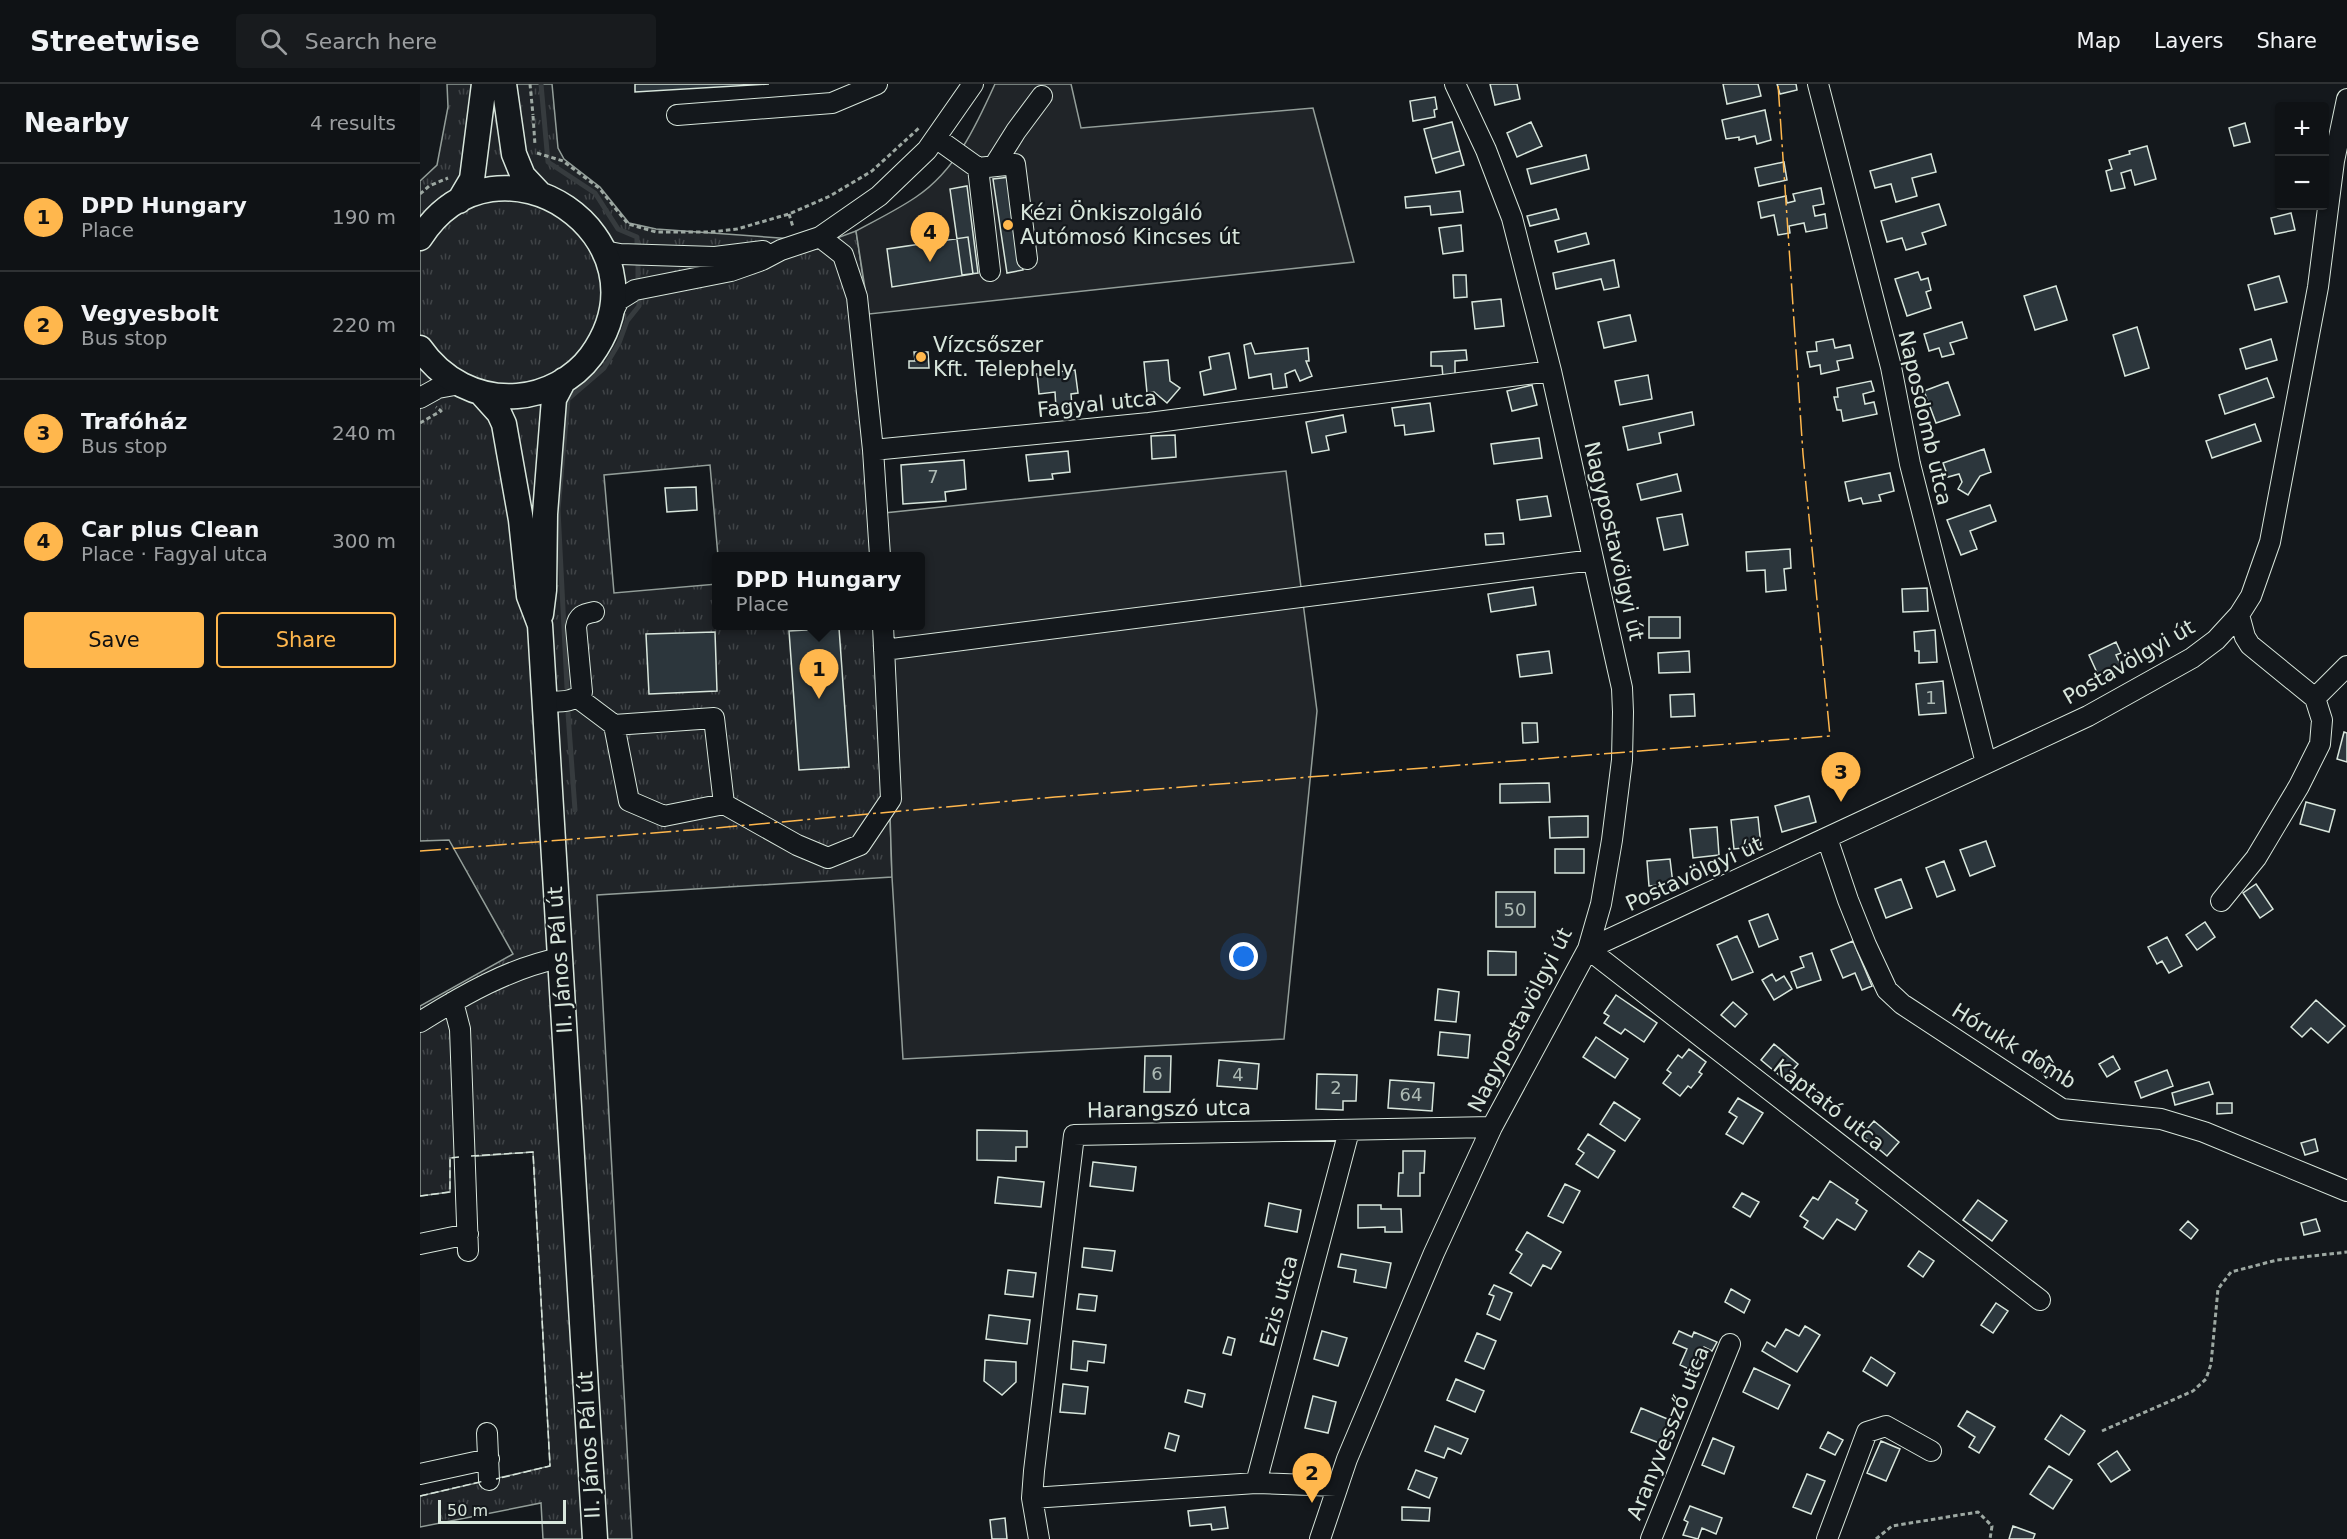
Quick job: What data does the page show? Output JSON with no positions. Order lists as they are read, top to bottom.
{
  "streets": {
    "main road": ["II. János Pál út"],
    "street": [
      "Fagyal utca",
      "Naposdomb utca",
      "Nagypostavölgyi út",
      "Postavölgyi út",
      "Hórukk domb",
      "Kaptató utca",
      "Harangszó utca",
      "Ezis utca",
      "Aranyvessző utca"
    ]
  },
  "crossings": [
    ["Fagyal utca", "Nagypostavölgyi út"],
    ["Naposdomb utca", "Postavölgyi út"],
    ["Nagypostavölgyi út", "Postavölgyi út"],
    ["Nagypostavölgyi út", "Kaptató utca"],
    ["Nagypostavölgyi út", "Harangszó utca"],
    ["Postavölgyi út", "Hórukk domb"],
    ["Postavölgyi út", "Kaptató utca"],
    ["Harangszó utca", "Ezis utca"]
  ],
  "places": ["Kézi Önkiszolgáló Autómosó Kincses út", "Vízcsőszer Kft. Telephely"],
  "house_numbers": [
    "7",
    "1",
    "50",
    "6",
    "4",
    "2",
    "64"
  ],
  "scale_bar": "50 m",
  "page": {
    "header": "Streetwise",
    "search": "Search here",
    "nav": ["Map", "Layers", "Share"],
    "heading": ["Nearby", "4 results"],
    "map_buttons": ["+", "−"],
    "list": [
      {
        "mark": "1",
        "name": "DPD Hungary",
        "note": "Place",
        "value": "190 m"
      },
      {
        "mark": "2",
        "name": "Vegyesbolt",
        "note": "Bus stop",
        "value": "220 m"
      },
      {
        "mark": "3",
        "name": "Trafóház",
        "note": "Bus stop",
        "value": "240 m"
      },
      {
        "mark": "4",
        "name": "Car plus Clean",
        "note": "Place · Fagyal utca",
        "value": "300 m"
      }
    ],
    "pins": [
      "4",
      "1",
      "3",
      "2"
    ],
    "popup": ["DPD Hungary", "Place"],
    "buttons": ["Save", "Share"],
    "scale": "50 m"
  }
}
